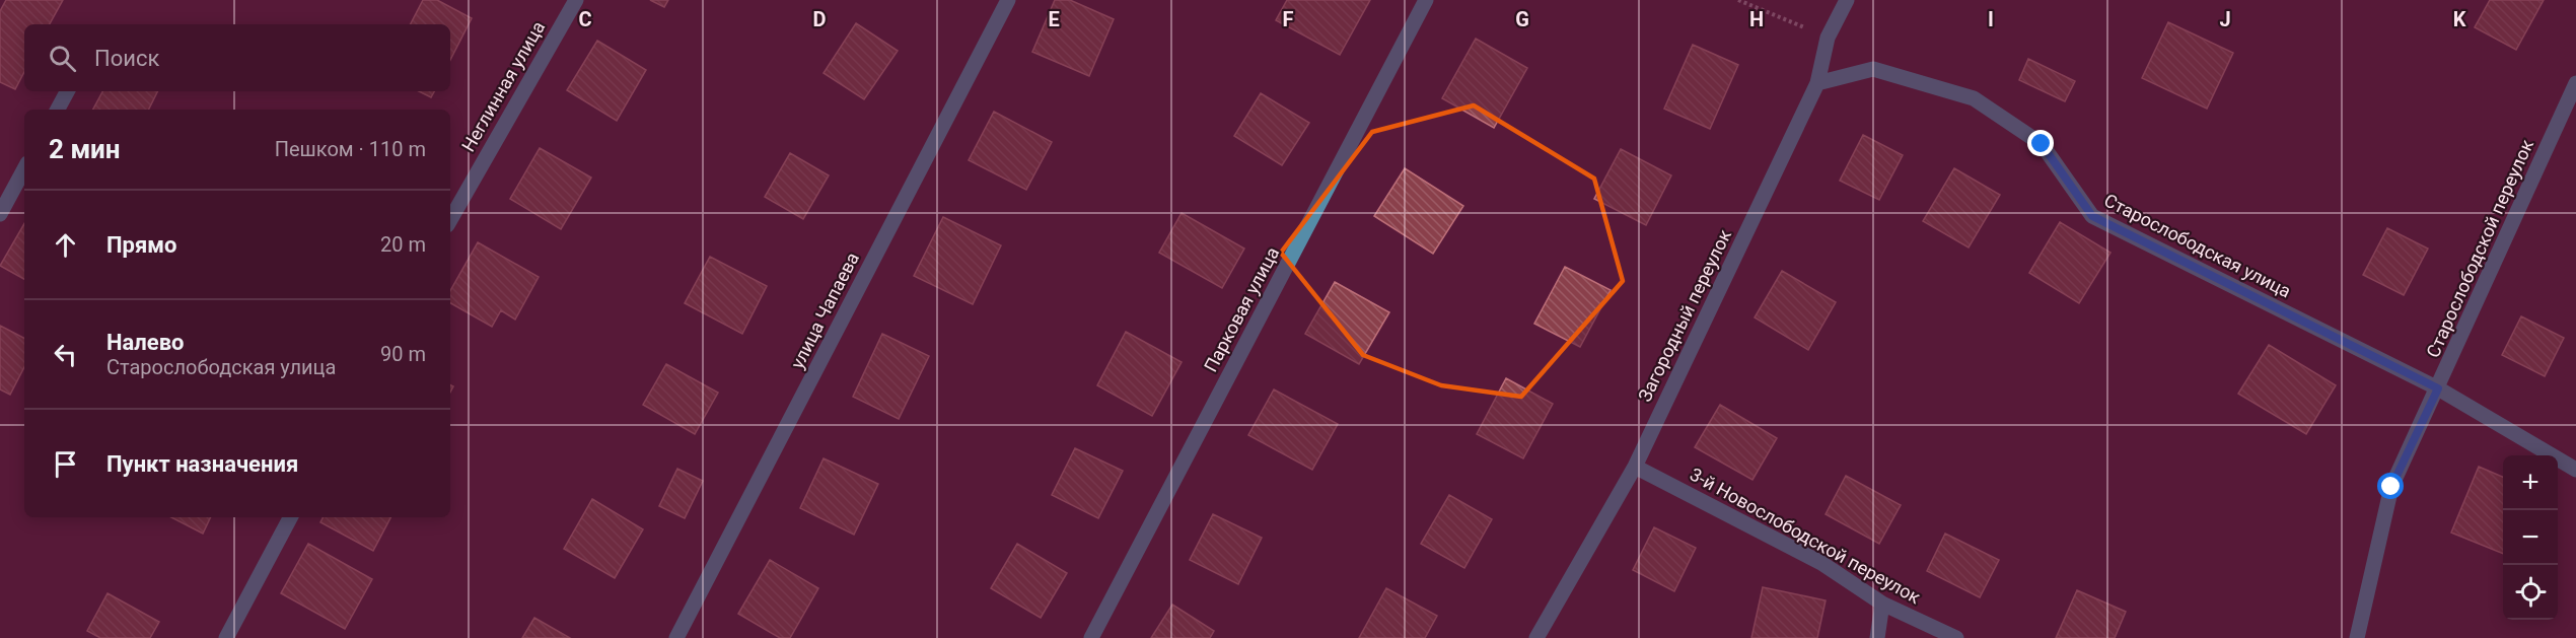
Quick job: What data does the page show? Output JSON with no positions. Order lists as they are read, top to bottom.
{
  "streets": {
    "street": [
      "Неглинная улица",
      "Старослободская улица",
      "Старослободской переулок",
      "Парковая улица",
      "улица Чапаева",
      "Загородный переулок",
      "3-й Новослободской переулок"
    ]
  },
  "crossings": [
    ["Старослободская улица", "Старослободской переулок"],
    ["Старослободская улица", "Загородный переулок"],
    ["Загородный переулок", "3-й Новослободской переулок"]
  ],
  "page": {
    "search": "Поиск",
    "heading": ["2 мин", "Пешком · 110 m"],
    "list": [
      ["Прямо", "20 m"],
      ["Налево", "Старослободская улица", "90 m"],
      "Пункт назначения"
    ],
    "map_buttons": ["+", "−"]
  },
  "grid": {
    "columns": [
      "C",
      "D",
      "E",
      "F",
      "G",
      "H",
      "I",
      "J",
      "K"
    ]
  }
}
